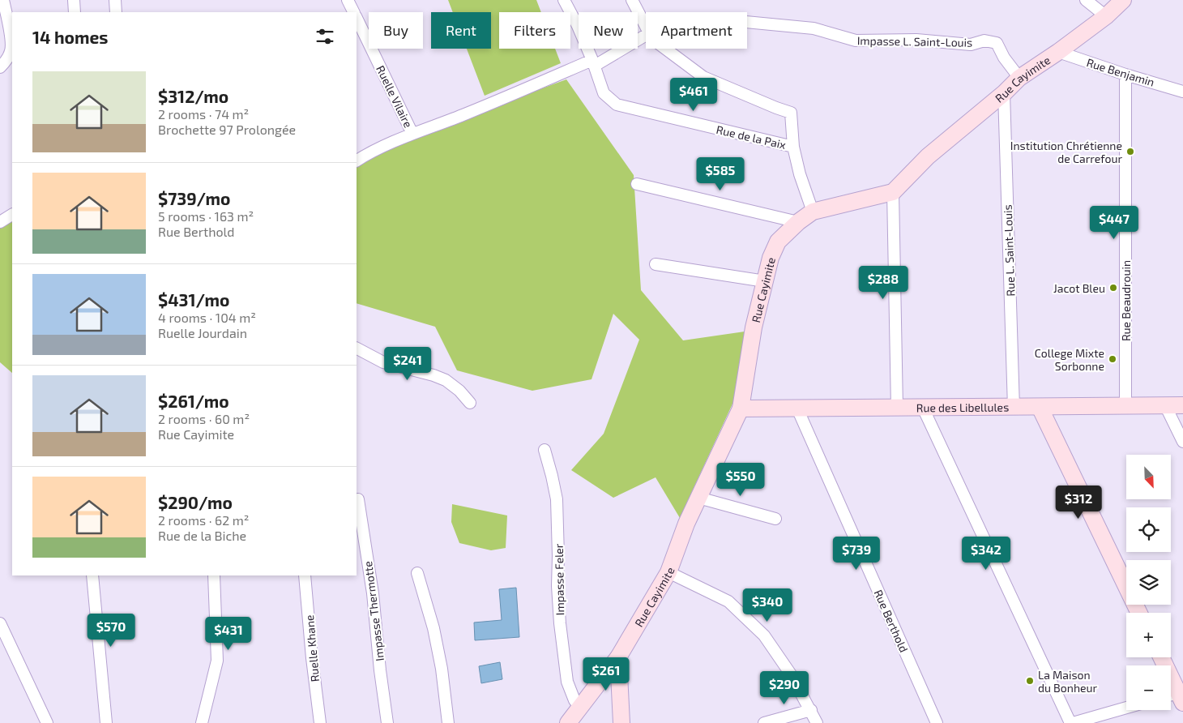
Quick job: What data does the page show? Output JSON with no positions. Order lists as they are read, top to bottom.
{
  "streets": {
    "street": [
      "Impasse L. Saint-Louis",
      "Rue Benjamin",
      "Rue Cayimite",
      "Ruelle Vilaire",
      "Rue de la Paix",
      "Rue L. Saint-Louis",
      "Rue Beaudrouin",
      "Rue des Libellules",
      "Impasse Feler",
      "Impasse Thermotte",
      "Rue Berthold",
      "Ruelle Khane"
    ]
  },
  "crossings": [
    ["Impasse L. Saint-Louis", "Rue Cayimite"],
    ["Rue Benjamin", "Rue Cayimite"],
    ["Rue Benjamin", "Rue Beaudrouin"],
    ["Rue Cayimite", "Rue de la Paix"],
    ["Rue Cayimite", "Rue L. Saint-Louis"],
    ["Rue Cayimite", "Rue des Libellules"],
    ["Rue Cayimite", "Impasse Feler"],
    ["Rue L. Saint-Louis", "Rue des Libellules"],
    ["Rue Beaudrouin", "Rue des Libellules"],
    ["Rue des Libellules", "Rue Berthold"]
  ],
  "places": [
    "Institution Chrétienne de Carrefour",
    "Jacot Bleu",
    "College Mixte Sorbonne",
    "La Maison du Bonheur"
  ],
  "north": "bottom right",
  "page": {
    "chip": [
      "Buy",
      "Rent",
      "Filters",
      "New",
      "Apartment"
    ],
    "heading": "14 homes",
    "list": [
      {
        "name": "$312/mo",
        "note": "2 rooms · 74 m² · Brochette 97 Prolongée"
      },
      {
        "name": "$739/mo",
        "note": "5 rooms · 163 m² · Rue Berthold"
      },
      {
        "name": "$431/mo",
        "note": "4 rooms · 104 m² · Ruelle Jourdain"
      },
      {
        "name": "$261/mo",
        "note": "2 rooms · 60 m² · Rue Cayimite"
      },
      {
        "name": "$290/mo",
        "note": "2 rooms · 62 m² · Rue de la Biche"
      }
    ],
    "price": [
      "$461",
      "$585",
      "$447",
      "$288",
      "$241",
      "$550",
      "$312",
      "$739",
      "$342",
      "$340",
      "$570",
      "$431",
      "$261",
      "$290"
    ],
    "map_buttons": ["+", "−"]
  }
}
